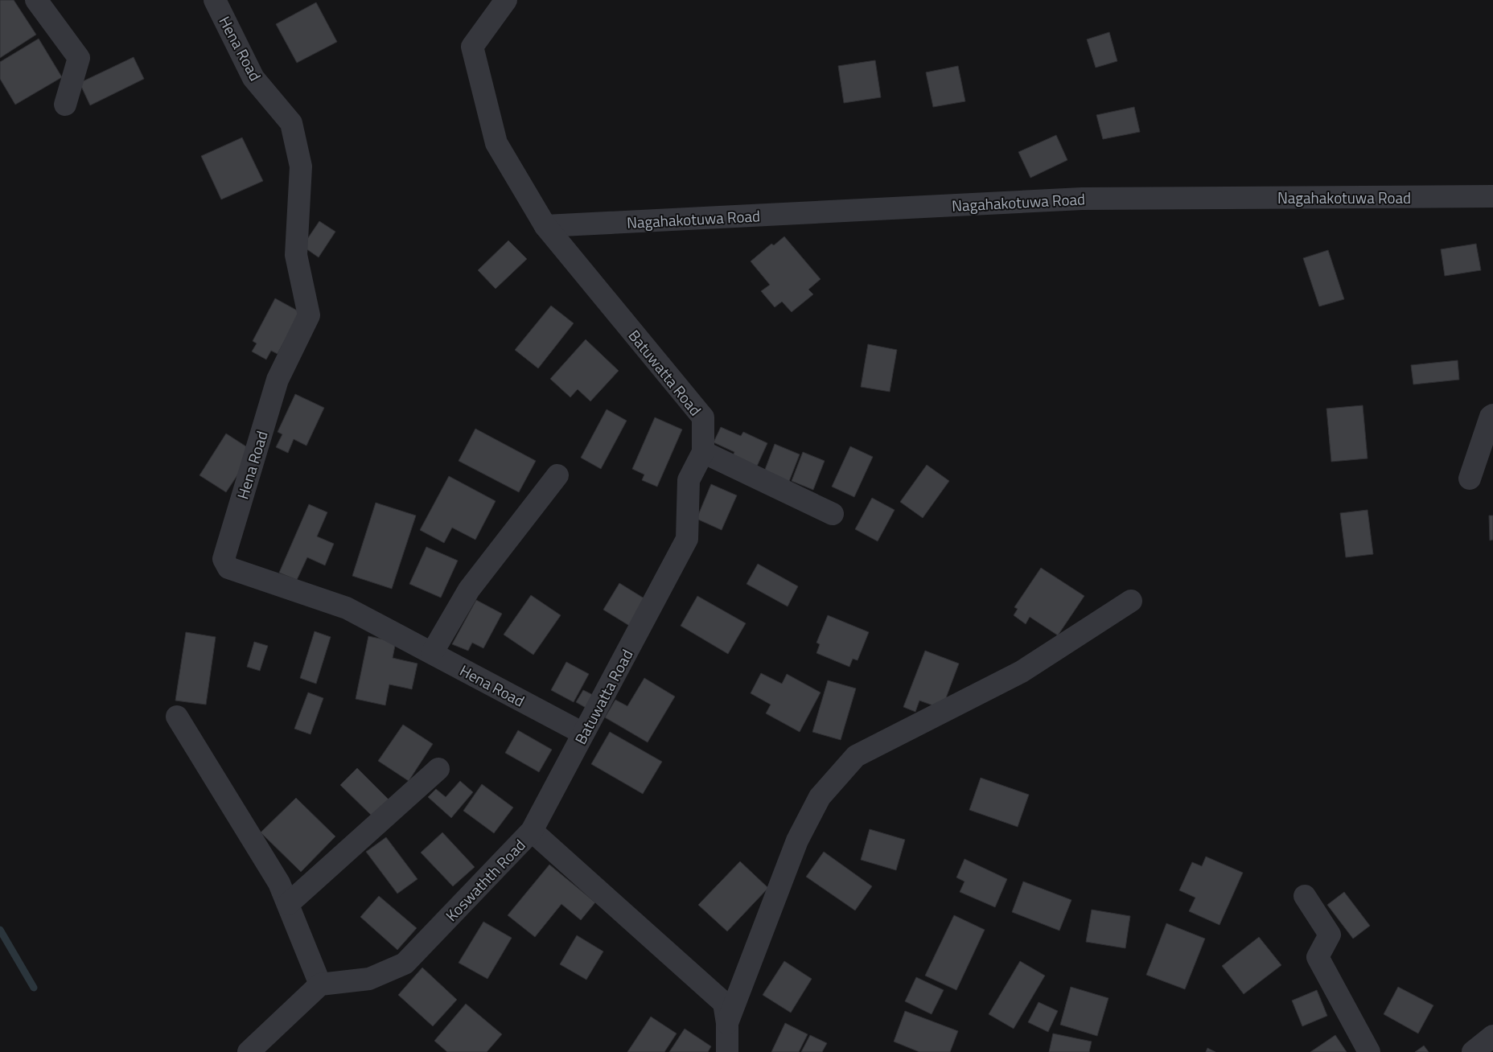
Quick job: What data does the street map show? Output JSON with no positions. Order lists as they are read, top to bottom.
{
  "streets": {
    "street": [
      "Hena Road",
      "Nagahakotuwa Road",
      "Batuwatta Road",
      "Koswathth Road"
    ]
  },
  "crossings": [
    ["Hena Road", "Batuwatta Road"],
    ["Nagahakotuwa Road", "Batuwatta Road"],
    ["Batuwatta Road", "Koswathth Road"]
  ]
}
